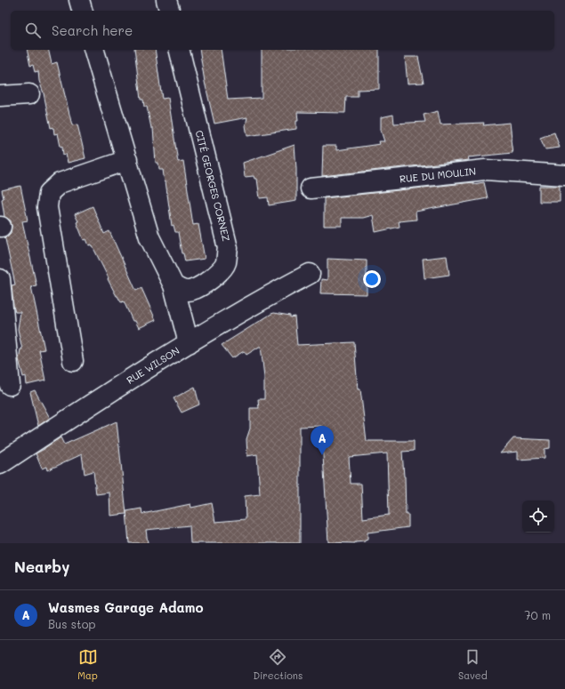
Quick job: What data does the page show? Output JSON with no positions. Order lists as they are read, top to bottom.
{
  "streets": {
    "street": ["RUE DU MOULIN", "CITÉ GEORGES CORNEZ", "RUE WILSON"]
  },
  "page": {
    "search": "Search here",
    "pins": "A",
    "heading": "Nearby",
    "list": [
      {
        "mark": "A",
        "name": "Wasmes Garage Adamo",
        "note": "Bus stop",
        "value": "70 m"
      }
    ],
    "nav": ["Map", "Directions", "Saved"]
  }
}
